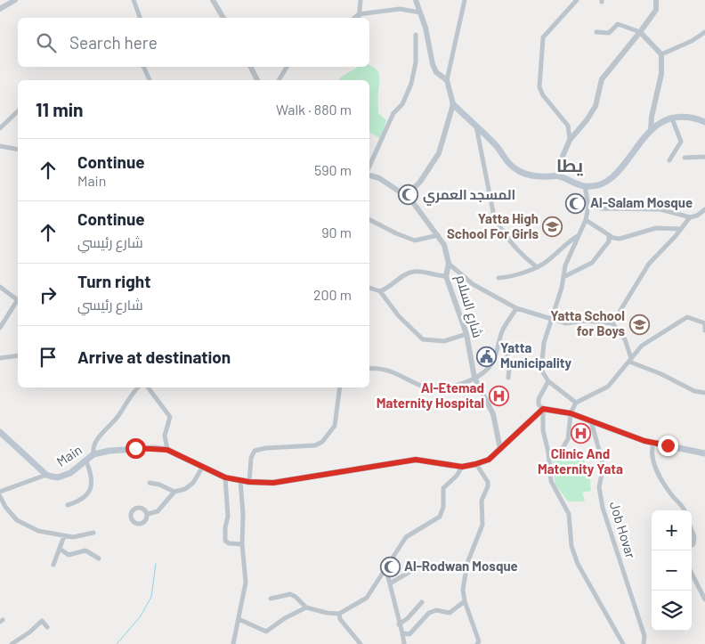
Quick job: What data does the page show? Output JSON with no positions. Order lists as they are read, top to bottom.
{
  "streets": {
    "main road": ["Main"],
    "street": ["شارع السلام", "Job Hovar"]
  },
  "crossings": [
    ["شارع السلام", "Main"]
  ],
  "districts": ["يطا"],
  "places": {
    "mosque": ["المسجد العمري", "Al-Salam Mosque", "Al-Rodwan Mosque"],
    "school or university": ["Yatta High School For Girls", "Yatta School for Boys"],
    "public building": ["Yatta Municipality"],
    "hospital": ["Al-Etemad Maternity Hospital", "Clinic And Maternity Yata"]
  },
  "page": {
    "search": "Search here",
    "heading": ["11 min", "Walk · 880 m"],
    "list": [
      ["Continue", "Main", "590 m"],
      ["Continue", "شارع رئيسي", "90 m"],
      ["Turn right", "شارع رئيسي", "200 m"],
      "Arrive at destination"
    ],
    "map_buttons": ["+", "−"]
  }
}
